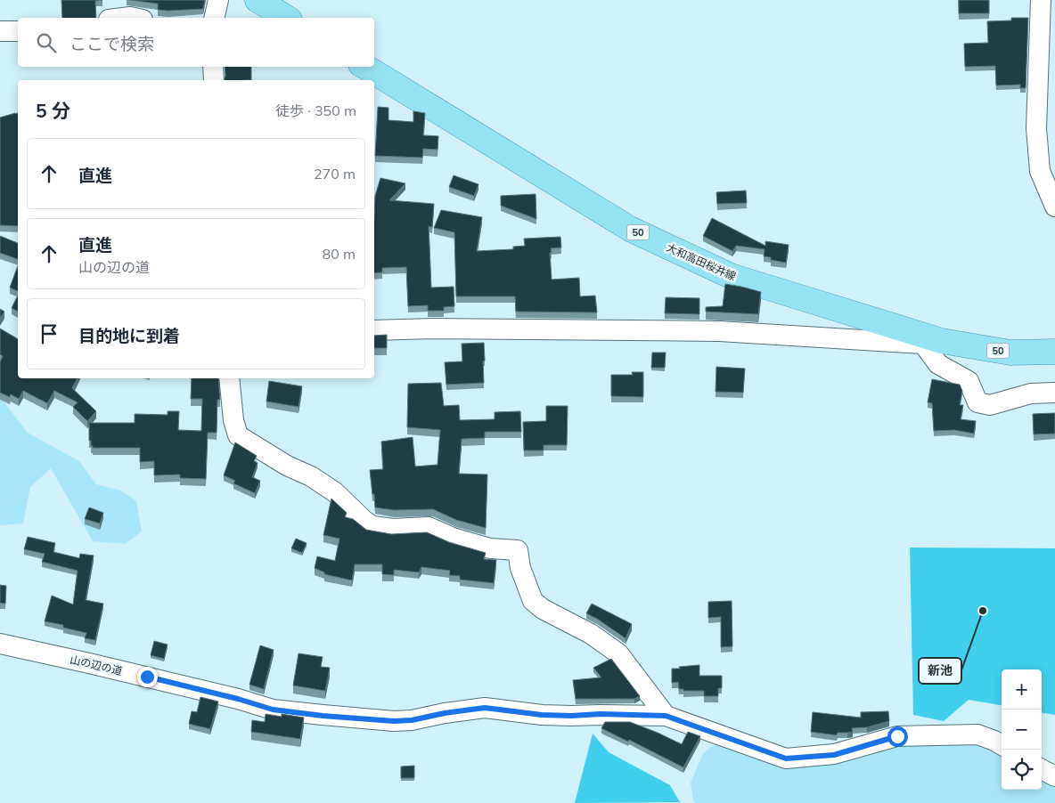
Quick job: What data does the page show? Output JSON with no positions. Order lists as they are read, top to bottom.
{
  "streets": {
    "main road": ["50", "大和高田桜井線"],
    "street": ["山の辺の道"]
  },
  "places": ["新池"],
  "page": {
    "search": "ここで検索",
    "heading": ["5 分", "徒歩 · 350 m"],
    "list": [
      ["直進", "270 m"],
      ["直進", "山の辺の道", "80 m"],
      "目的地に到着"
    ],
    "map_buttons": ["+", "−"]
  }
}
